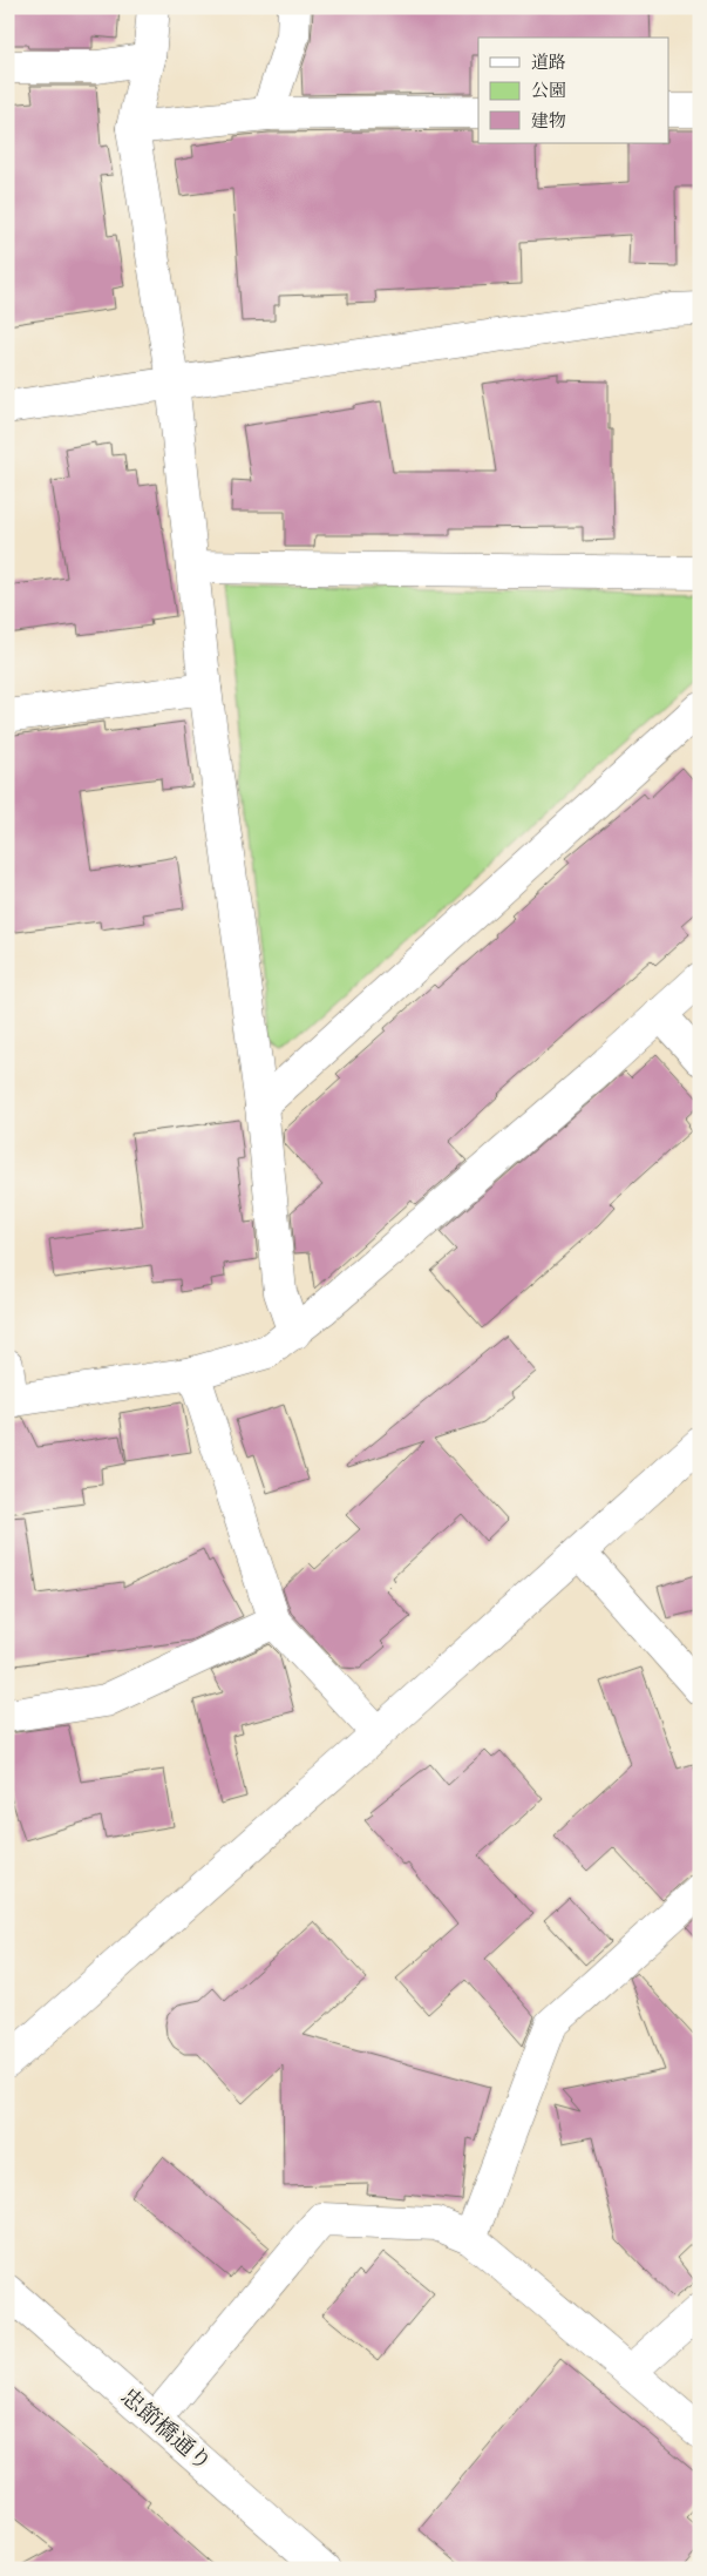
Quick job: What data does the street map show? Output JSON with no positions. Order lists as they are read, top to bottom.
{
  "streets": {
    "street": ["忠節橋通り"]
  },
  "legend": ["道路", "公園", "建物"]
}
